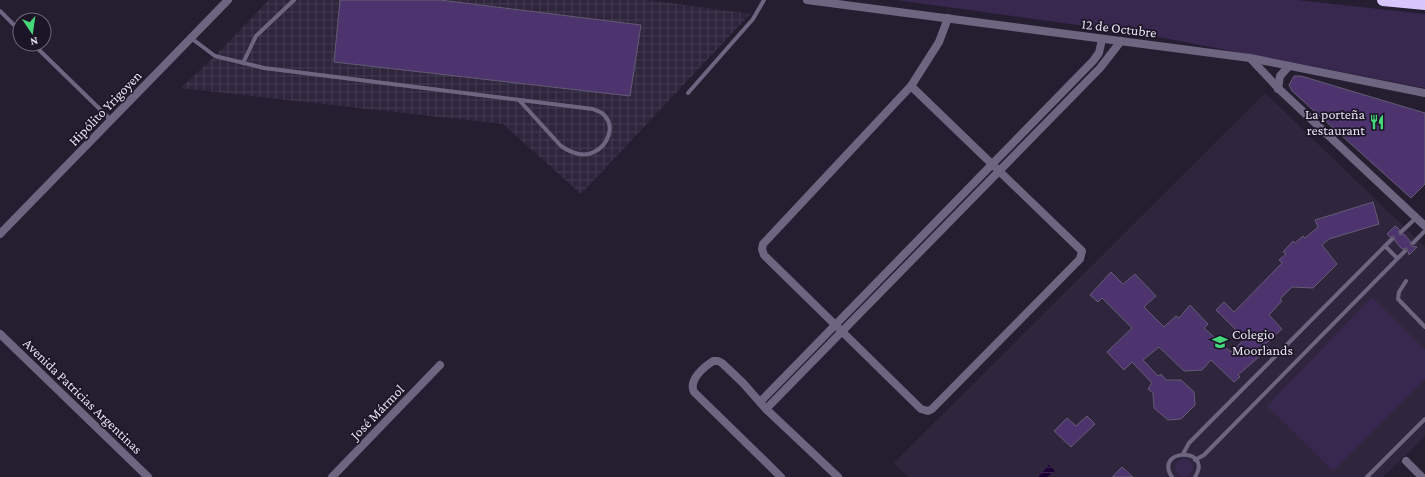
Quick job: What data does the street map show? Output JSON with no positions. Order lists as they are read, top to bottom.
{
  "streets": {
    "street": [
      "12 de Octubre",
      "Hipólito Yrigoyen",
      "Avenida Patricias Argentinas",
      "José Mármol"
    ]
  },
  "places": {
    "restaurant": ["La porteña restaurant"],
    "school or university": ["Colegio Moorlands"]
  },
  "north": "bottom"
}
